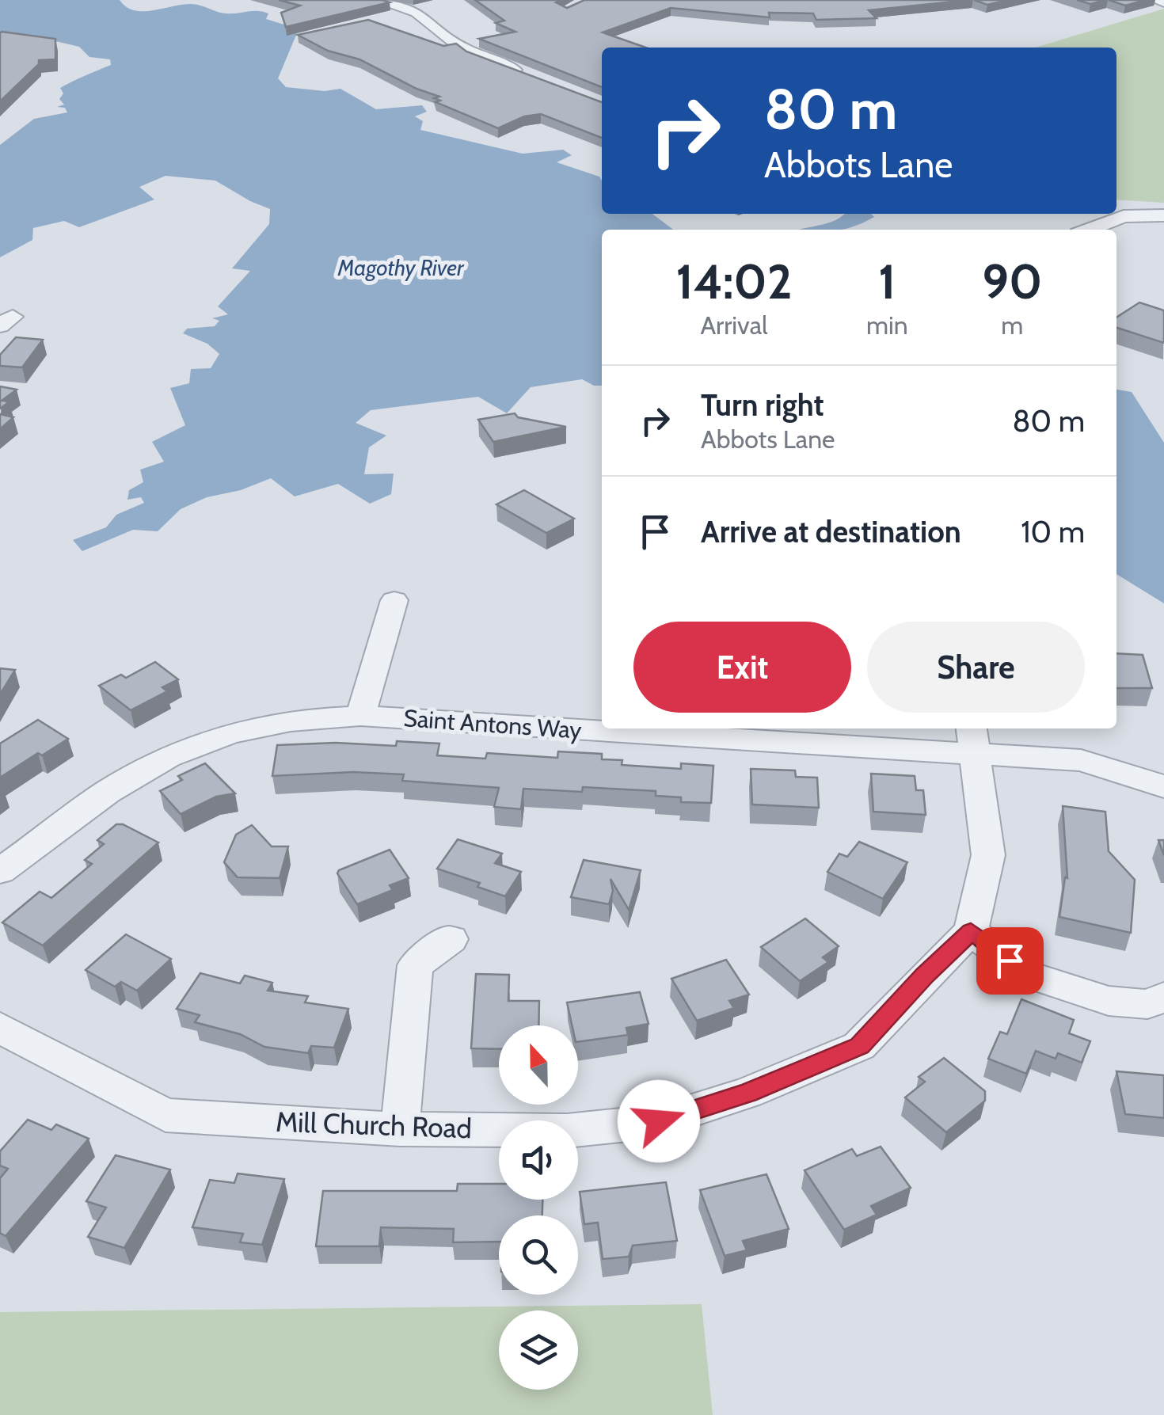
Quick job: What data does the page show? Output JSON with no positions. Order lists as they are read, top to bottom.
{
  "streets": {
    "street": ["Saint Antons Way", "Mill Church Road"]
  },
  "water": ["Magothy River"],
  "north": "top",
  "page": {
    "turn": ["80 m", "Abbots Lane"],
    "eta": [
      "14:02",
      "Arrival",
      "1",
      "min",
      "90",
      "m"
    ],
    "list": [
      {
        "name": "Turn right",
        "note": "Abbots Lane",
        "value": "80 m"
      },
      {
        "name": "Arrive at destination",
        "value": "10 m"
      }
    ],
    "buttons": ["Exit", "Share"]
  }
}
